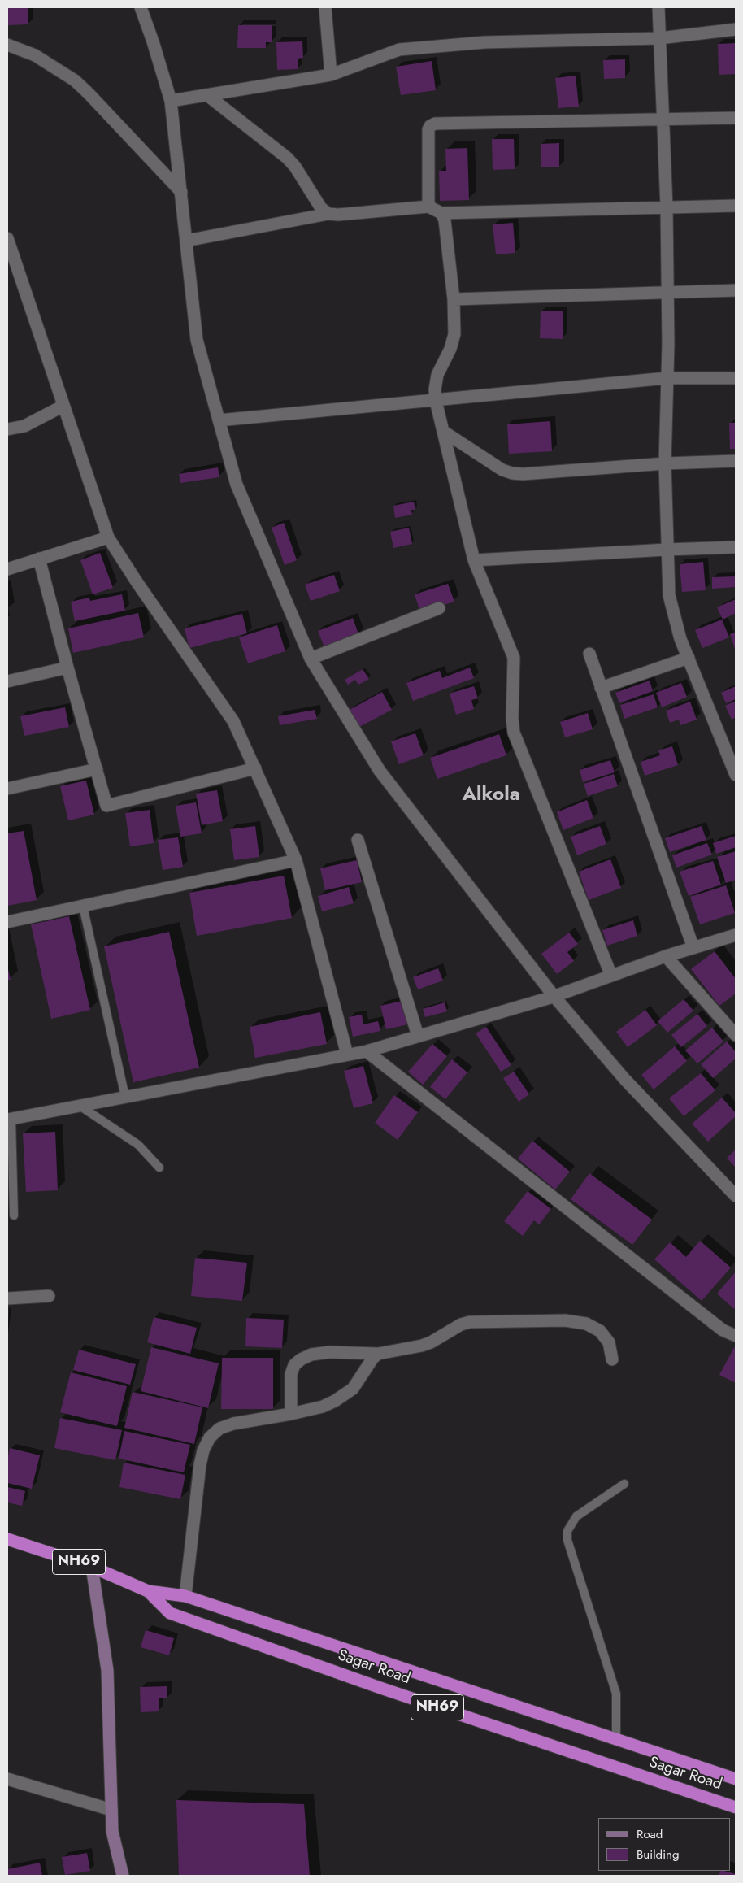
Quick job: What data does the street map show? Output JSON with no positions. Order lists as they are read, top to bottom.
{
  "streets": {
    "highway": ["NH69", "Sagar Road"]
  },
  "districts": ["Alkola"],
  "legend": ["Road", "Building"]
}
